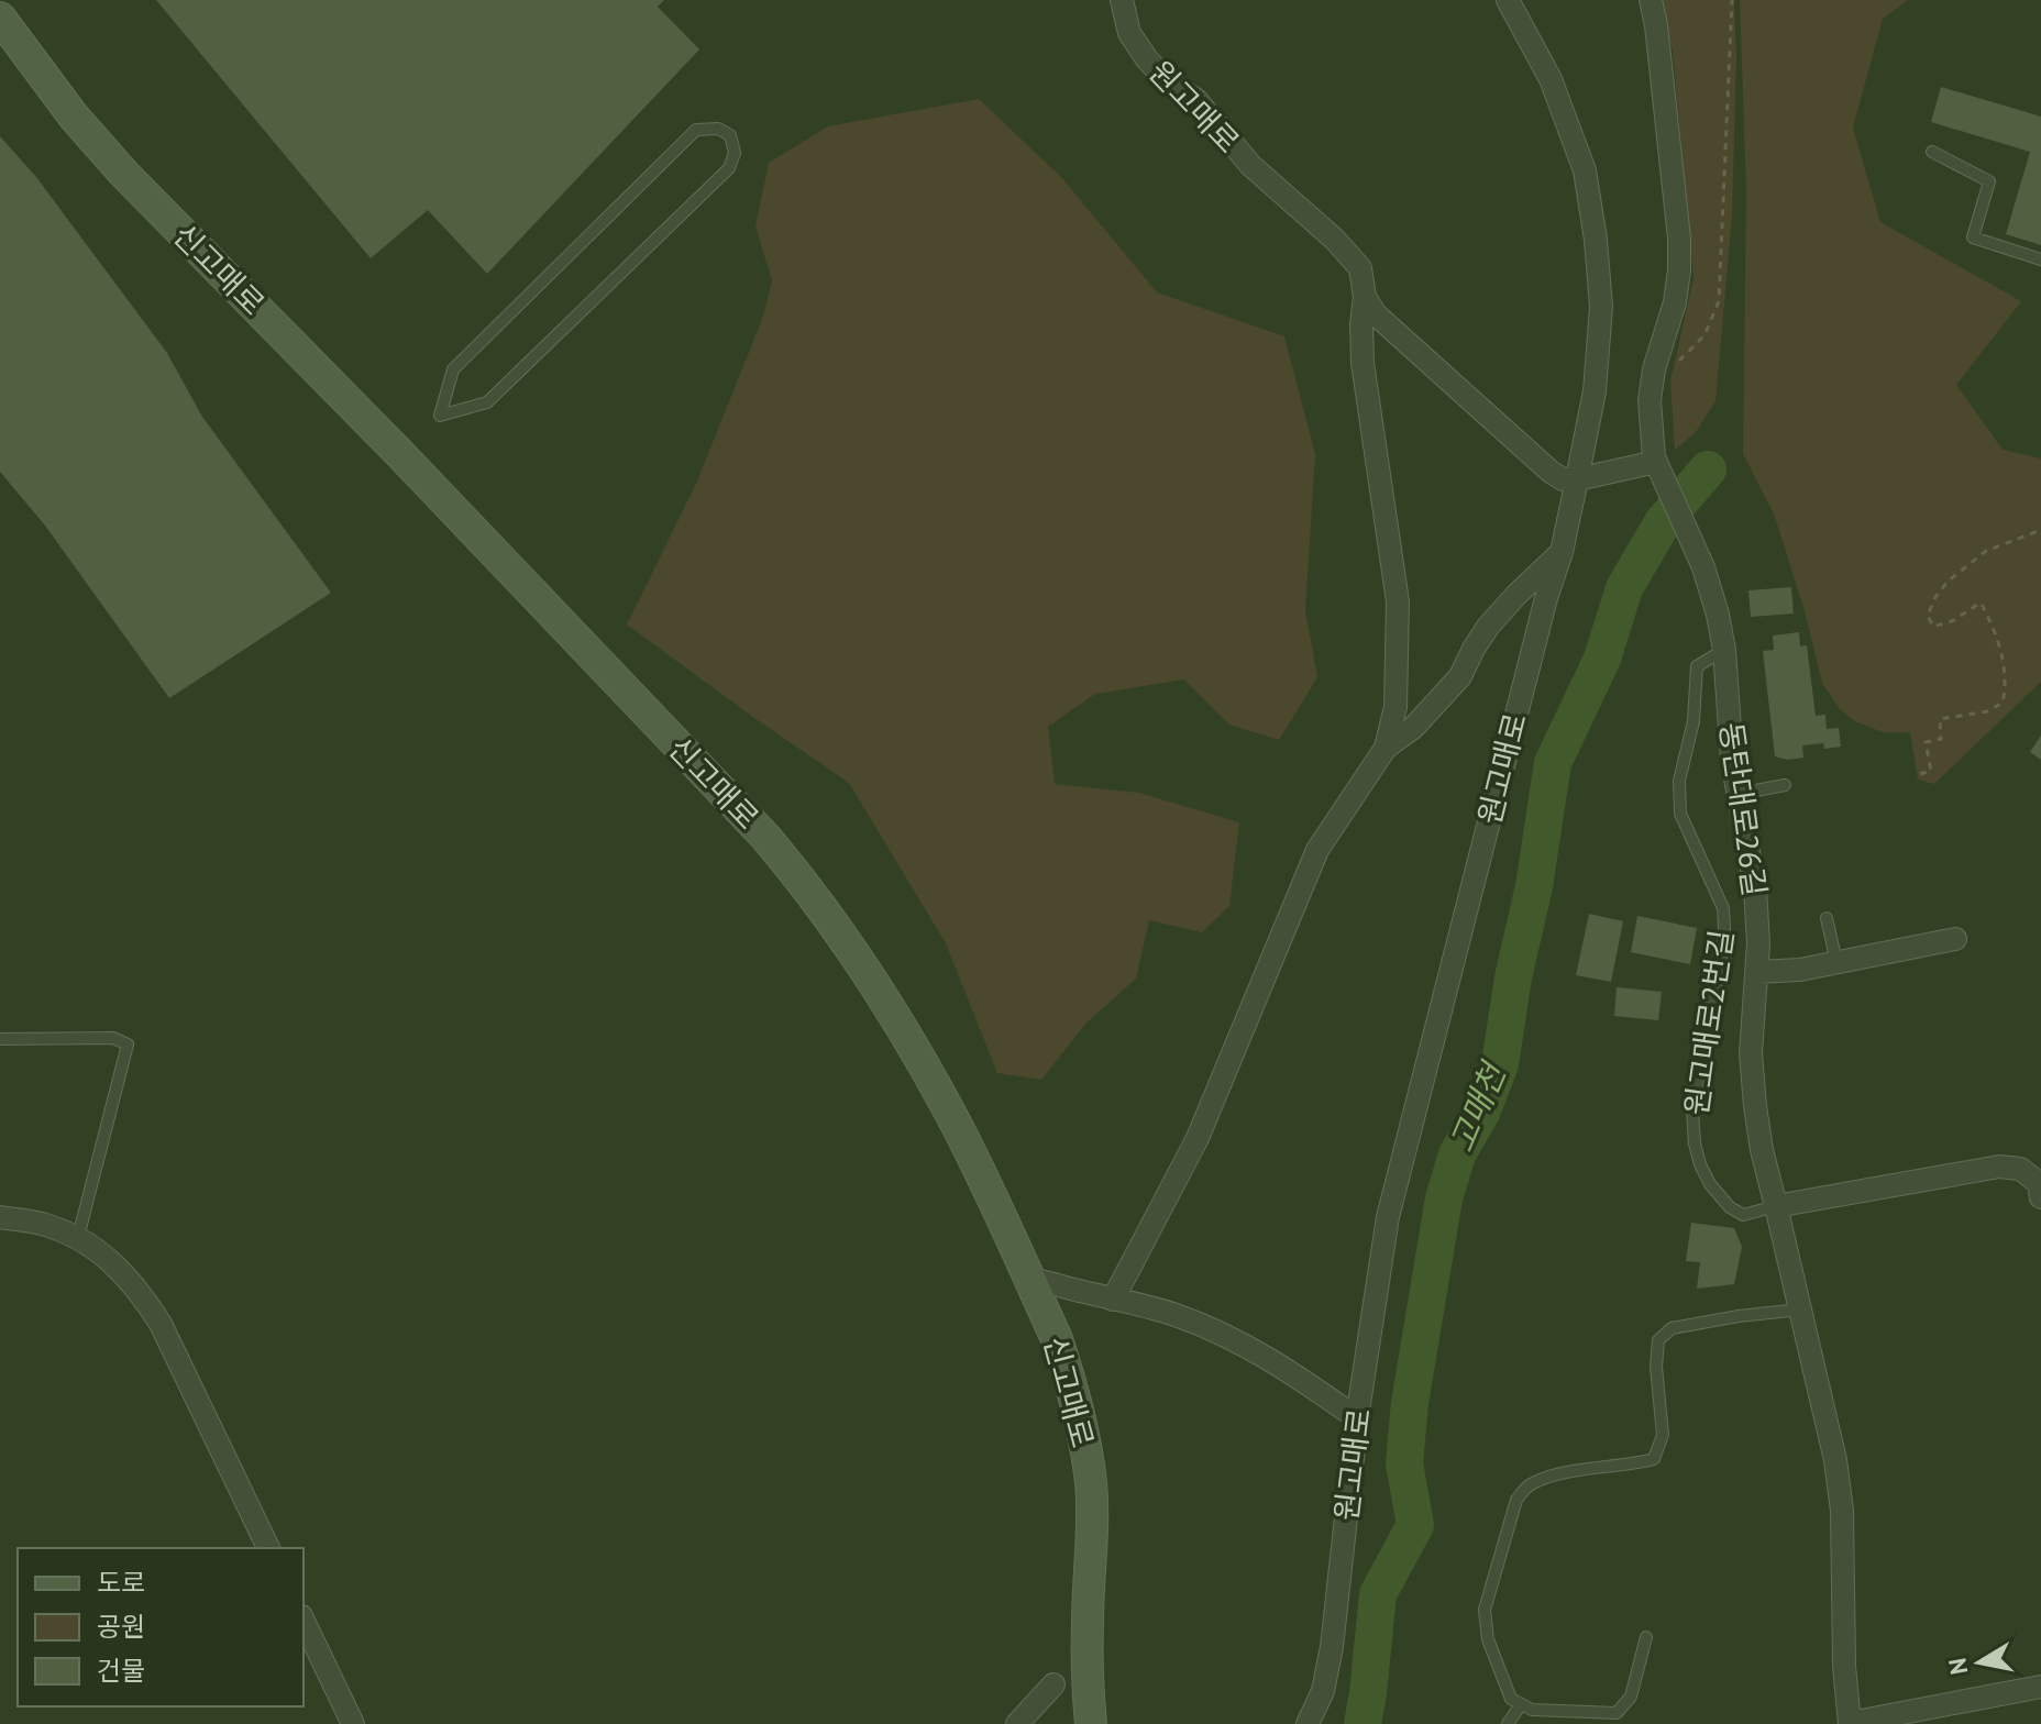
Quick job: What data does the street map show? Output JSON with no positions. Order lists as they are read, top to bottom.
{
  "streets": {
    "street": ["원고매로", "신고매로", "동탄대로26길"],
    "lane": ["원고매로2번길"]
  },
  "crossings": [
    ["동탄대로26길", "원고매로2번길"]
  ],
  "water": ["고매천"],
  "legend": ["도로", "공원", "건물"],
  "north": "left"
}
